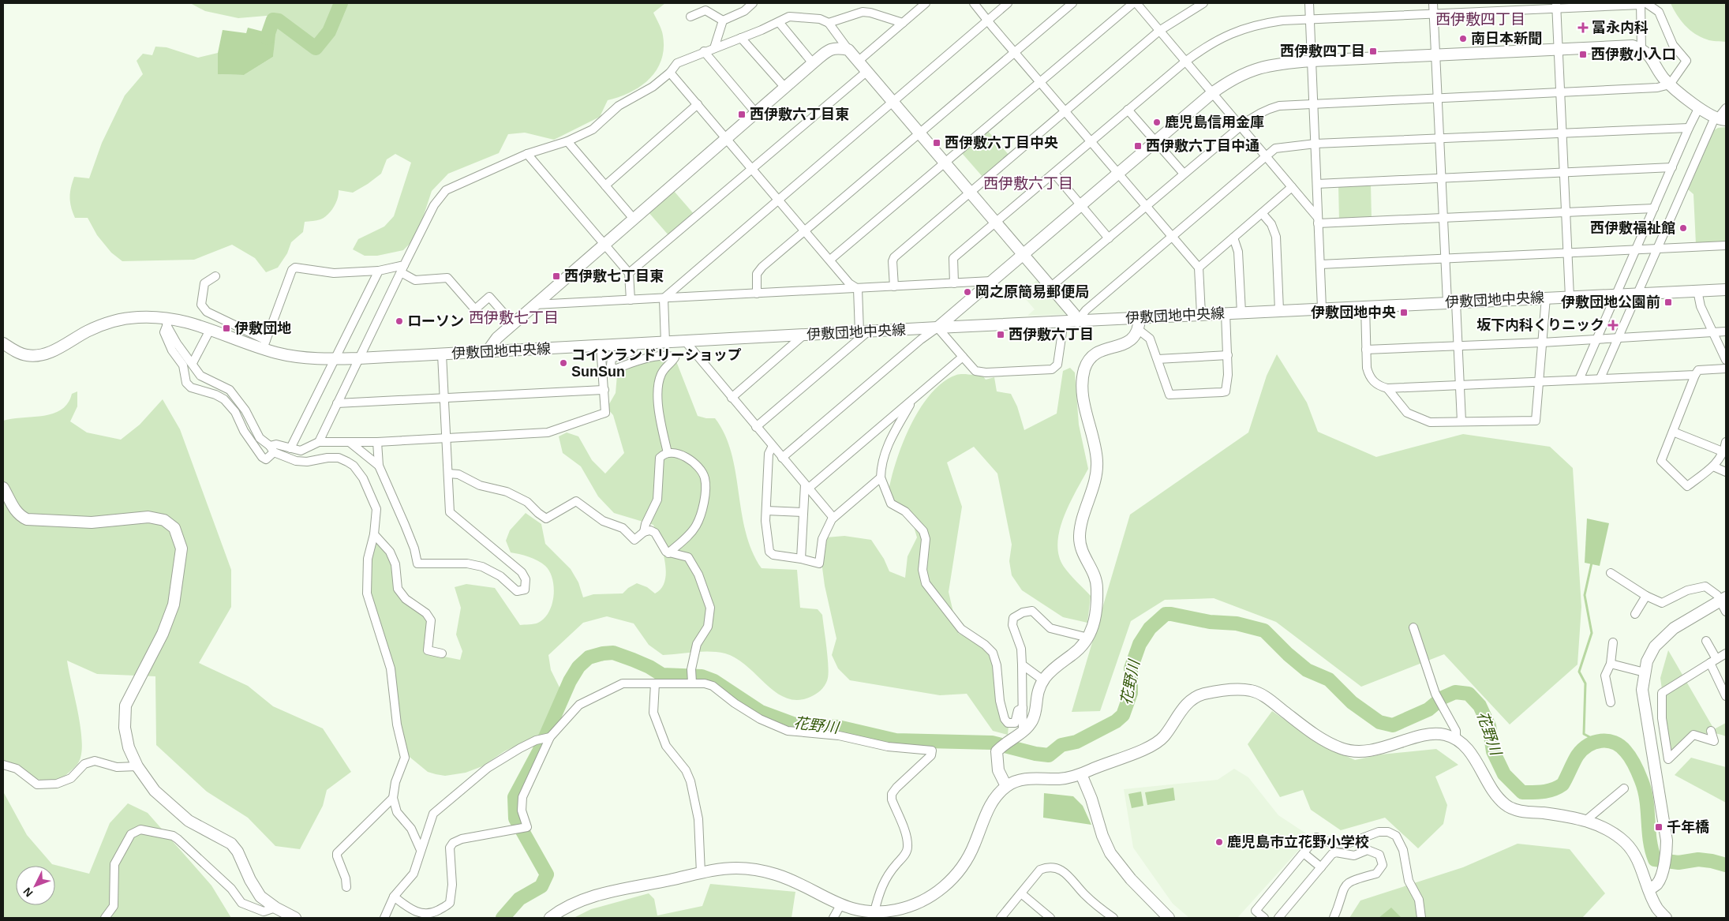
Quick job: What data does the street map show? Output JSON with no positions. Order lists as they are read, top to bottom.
{
  "streets": {
    "street": ["伊敷団地中央線"]
  },
  "districts": ["西伊敷四丁目", "西伊敷六丁目", "西伊敷七丁目"],
  "water": ["花野川"],
  "places": {
    "health": ["冨永内科", "坂下内科くりニック"],
    "other": [
      "南日本新聞",
      "鹿児島信用金庫",
      "西伊敷福祉館",
      "岡之原簡易郵便局",
      "ローソン",
      "コインランドリーショップ SunSun",
      "鹿児島市立花野小学校"
    ],
    "transit": [
      "西伊敷四丁目",
      "西伊敷小入口",
      "西伊敷六丁目東",
      "西伊敷六丁目中央",
      "西伊敷六丁目中通",
      "西伊敷七丁目東",
      "伊敷団地公園前",
      "伊敷団地中央",
      "伊敷団地",
      "西伊敷六丁目",
      "千年橋"
    ]
  },
  "north": "bottom left"
}
